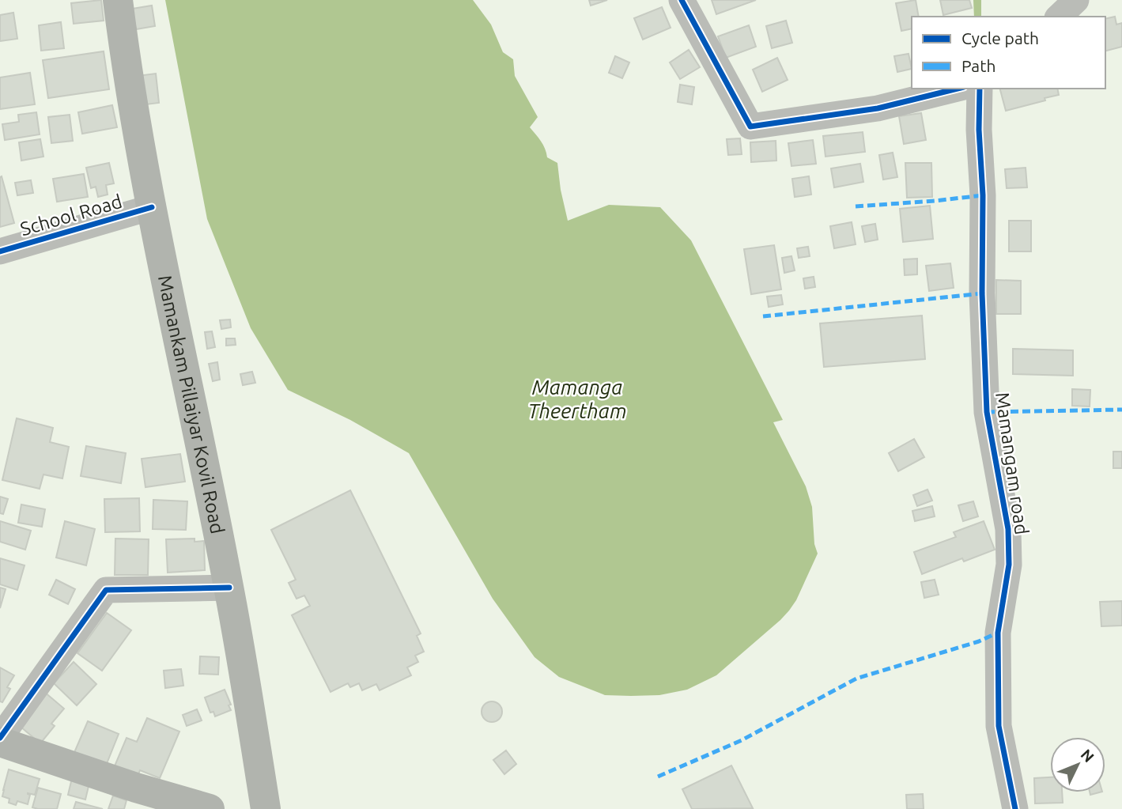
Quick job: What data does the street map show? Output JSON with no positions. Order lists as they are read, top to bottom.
{
  "streets": {
    "main road": ["Mamankam Pillaiyar Kovil Road"],
    "street": ["School Road", "Mamangam road"]
  },
  "crossings": [
    ["School Road", "Mamankam Pillaiyar Kovil Road"]
  ],
  "water": ["Mamanga Theertham"],
  "legend": ["Cycle path", "Path"],
  "north": "top right"
}
